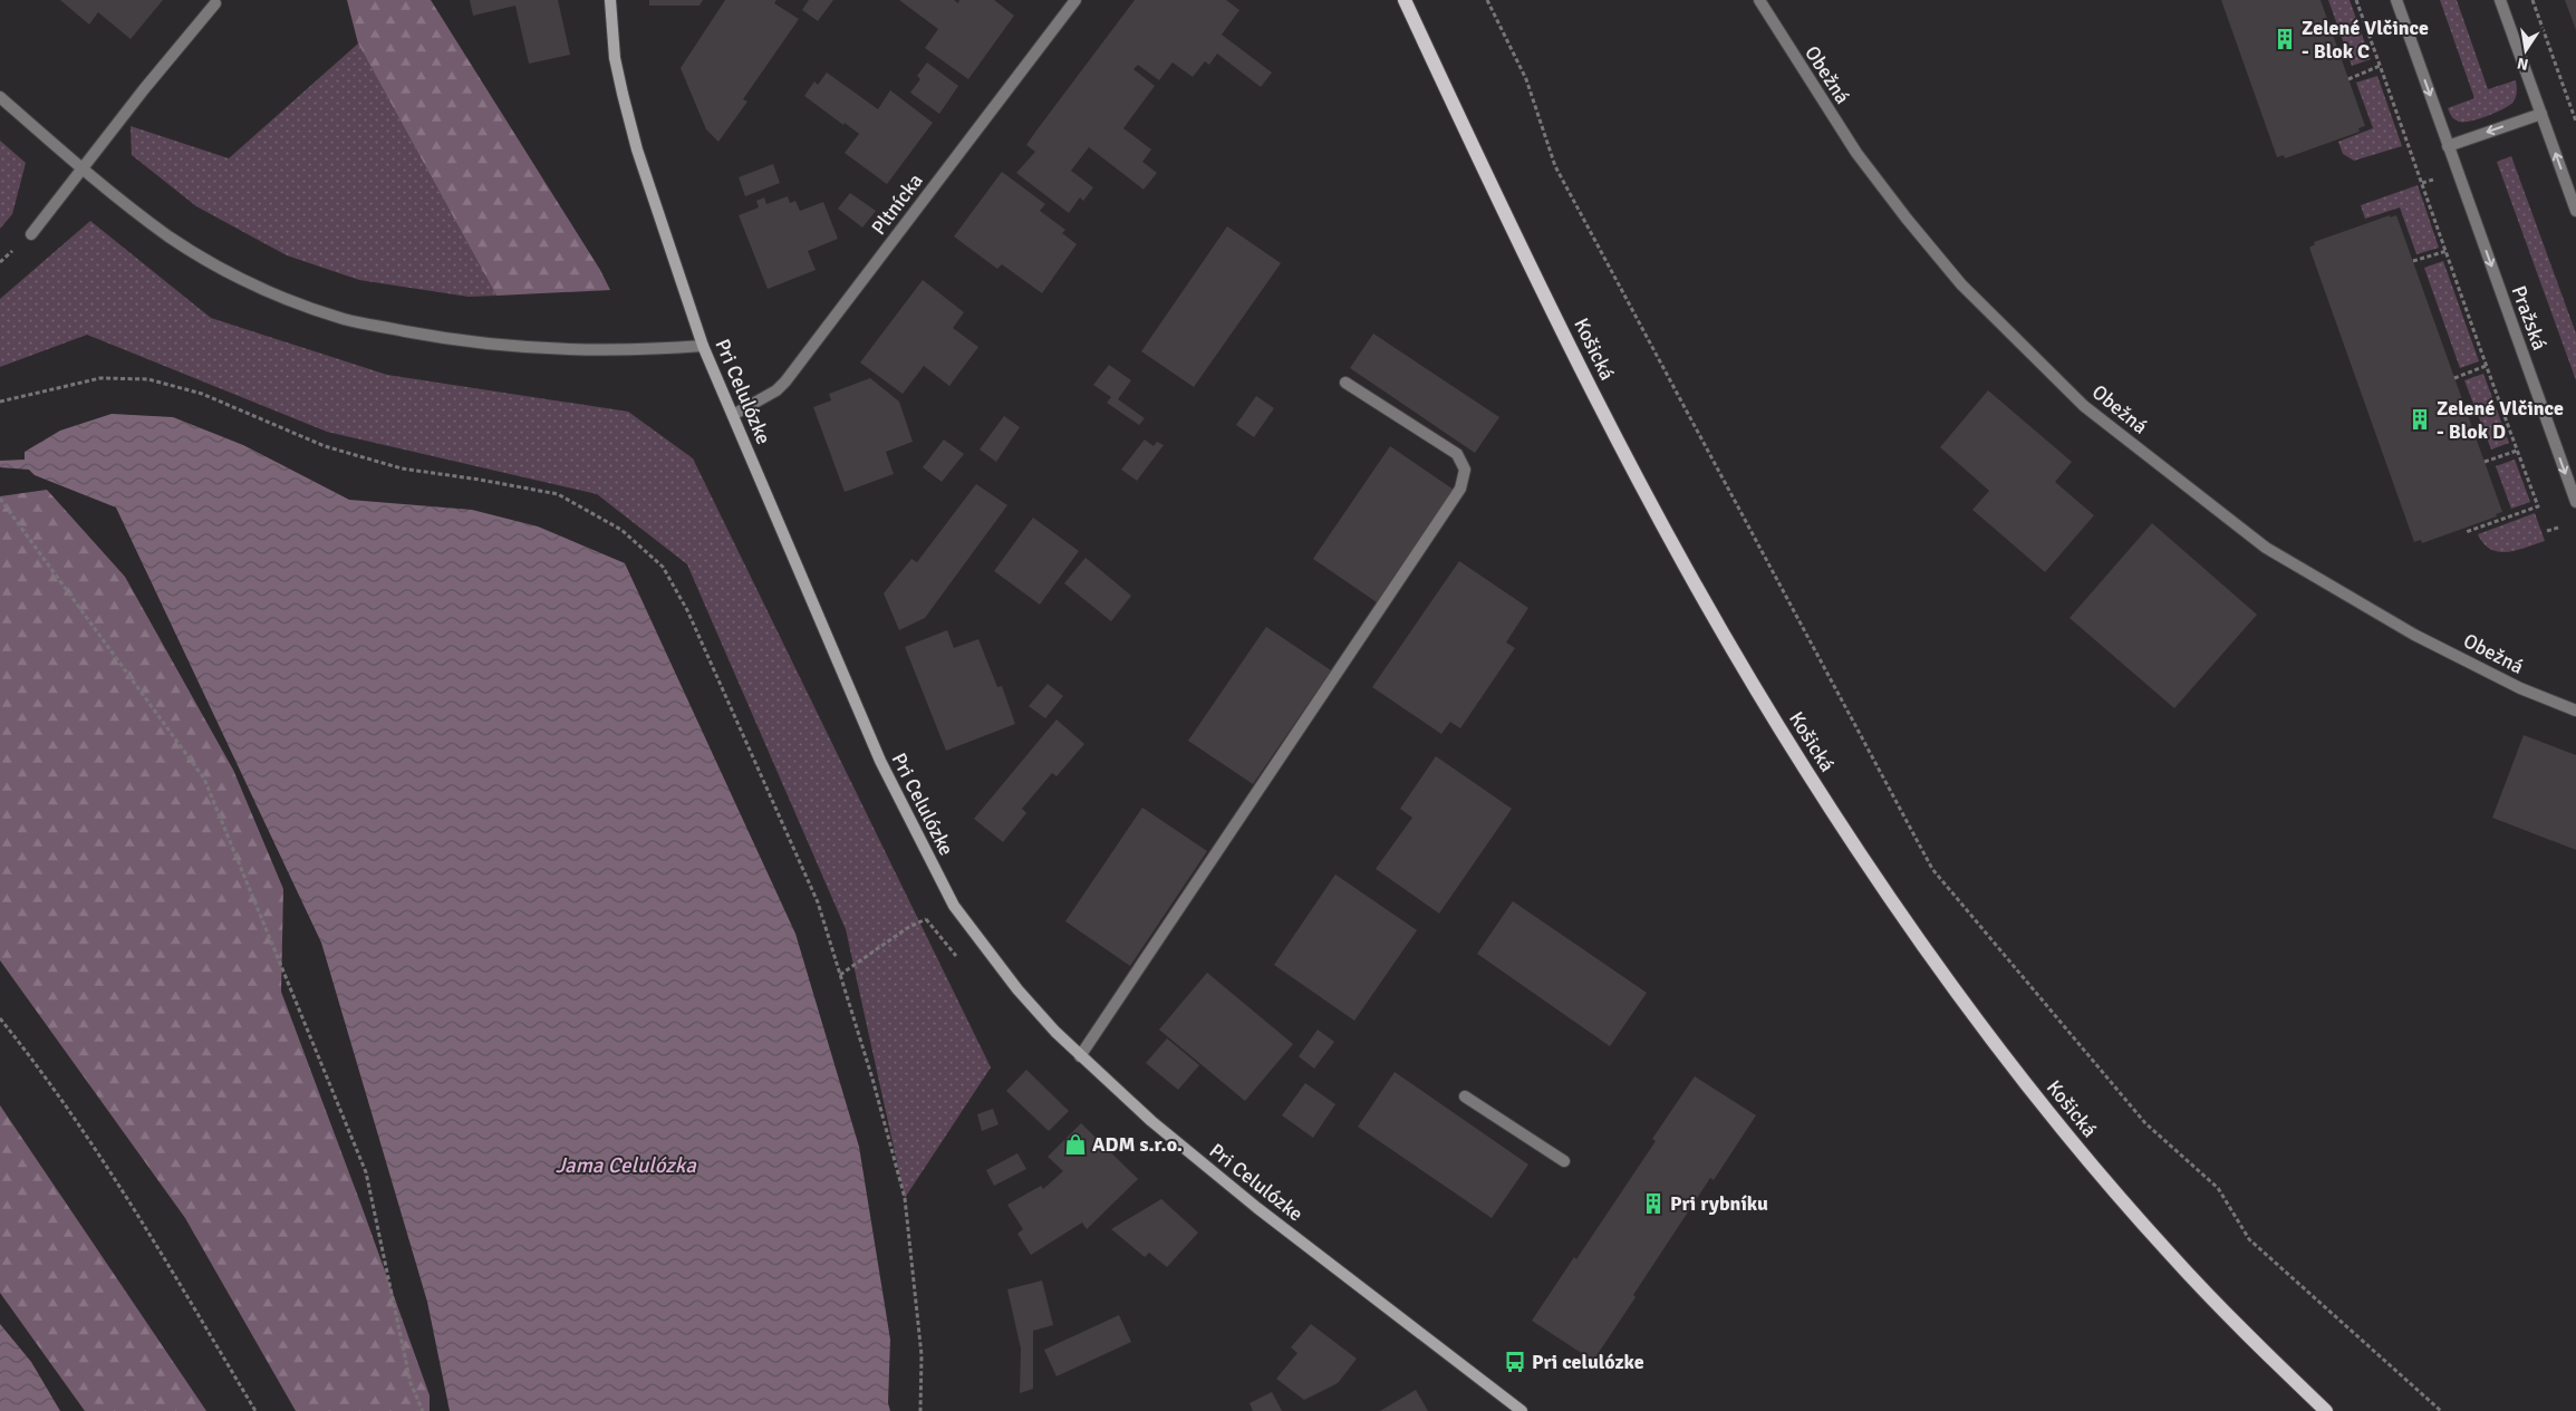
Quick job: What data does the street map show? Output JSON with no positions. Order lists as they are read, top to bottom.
{
  "streets": {
    "main road": ["Košická"],
    "street": [
      "Obežná",
      "Pltnícka",
      "Pražská",
      "Pri Celulózke"
    ]
  },
  "crossings": [
    ["Pltnícka", "Pri Celulózke"]
  ],
  "water": ["Jama Celulózka"],
  "places": {
    "building": ["Zelené Vlčince - Blok C", "Zelené Vlčince - Blok D", "Pri rybníku"],
    "shop": ["ADM s.r.o."],
    "bus stop": ["Pri celulózke"]
  },
  "north": "bottom"
}
